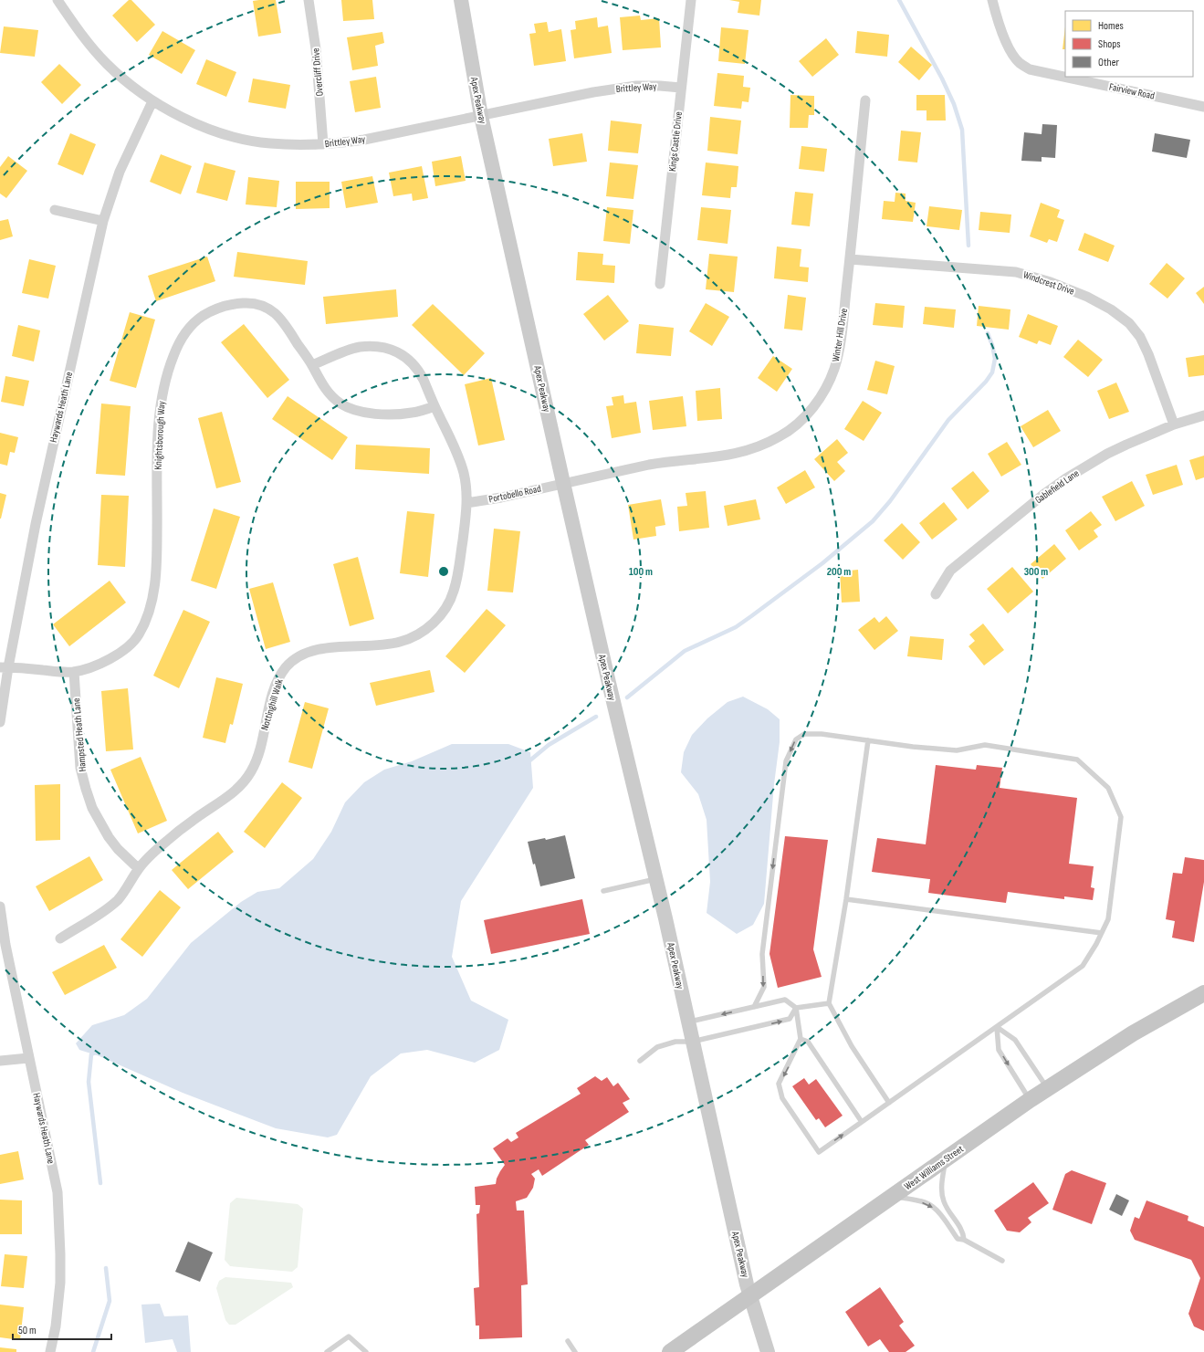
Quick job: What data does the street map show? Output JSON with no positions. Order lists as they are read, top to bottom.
{
  "streets": {
    "main road": ["Apex Peakway", "West Williams Street"],
    "street": [
      "Overcliff Drive",
      "Brittley Way",
      "Fairview Road",
      "Kings Castle Drive",
      "Windcrest Drive",
      "Winter Hill Drive",
      "Haywards Heath Lane",
      "Knightsborough Way",
      "Gablefield Lane",
      "Portobello Road",
      "Nottinghill Walk",
      "Hampsted Heath Lane"
    ]
  },
  "crossings": [
    ["Overcliff Drive", "Brittley Way"],
    ["Brittley Way", "Apex Peakway"],
    ["Brittley Way", "Kings Castle Drive"],
    ["Brittley Way", "Haywards Heath Lane"],
    ["Apex Peakway", "Winter Hill Drive"],
    ["Apex Peakway", "Portobello Road"],
    ["Apex Peakway", "West Williams Street"],
    ["Windcrest Drive", "Winter Hill Drive"],
    ["Windcrest Drive", "Gablefield Lane"],
    ["Winter Hill Drive", "Portobello Road"],
    ["Haywards Heath Lane", "Knightsborough Way"],
    ["Knightsborough Way", "Hampsted Heath Lane"],
    ["Portobello Road", "Nottinghill Walk"],
    ["Nottinghill Walk", "Hampsted Heath Lane"]
  ],
  "legend": ["Homes", "Shops", "Other"],
  "scale_bar": "50 m",
  "rings": ["100 m", "200 m", "300 m"]
}
